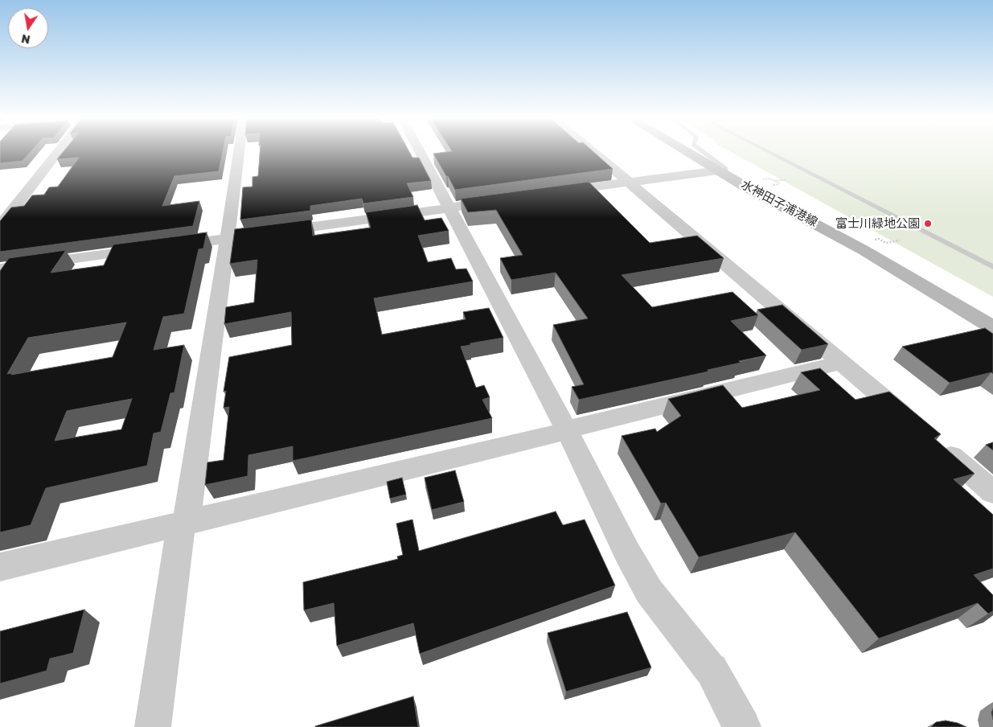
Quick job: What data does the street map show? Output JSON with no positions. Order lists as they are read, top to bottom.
{
  "streets": {
    "main road": ["水神田子浦港線"]
  },
  "places": ["富士川緑地公園"],
  "north": "bottom"
}
